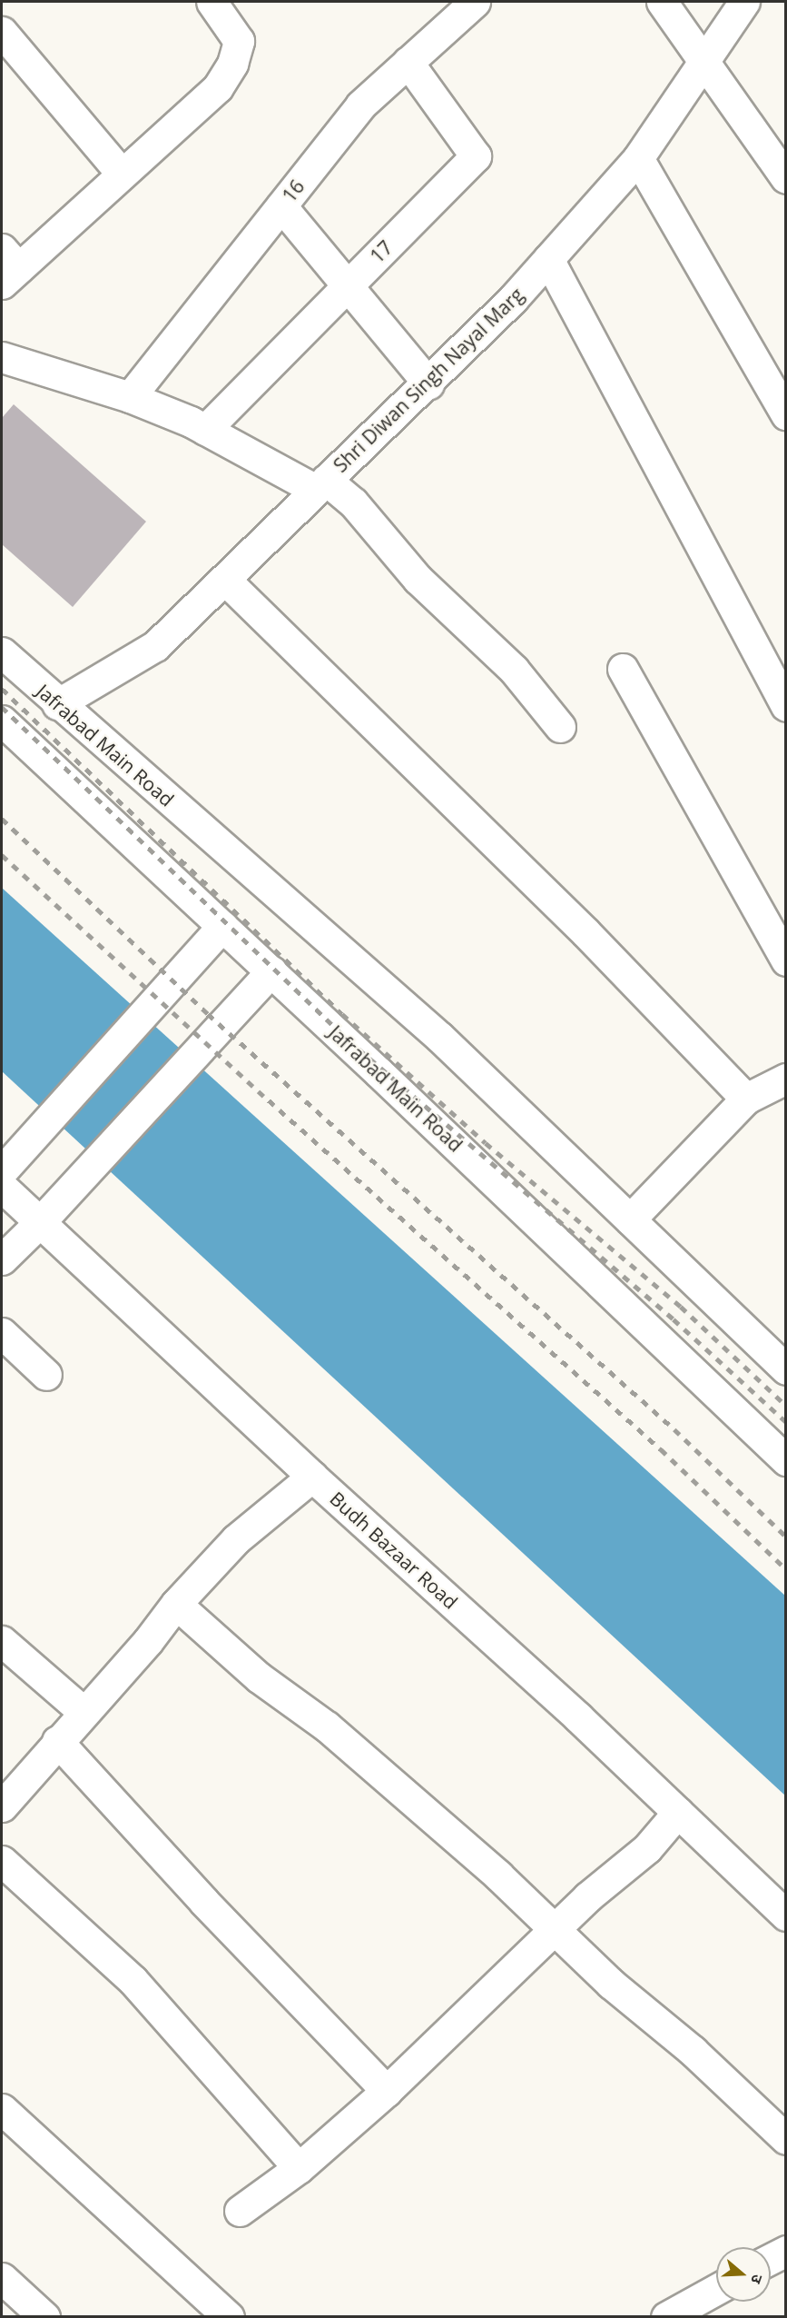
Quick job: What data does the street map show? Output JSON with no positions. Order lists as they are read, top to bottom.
{
  "streets": {
    "street": [
      "16",
      "17",
      "Shri Diwan Singh Nayal Marg",
      "Jafrabad Main Road",
      "Budh Bazaar Road"
    ]
  },
  "crossings": [
    ["16", "17"],
    ["Shri Diwan Singh Nayal Marg", "Jafrabad Main Road"]
  ],
  "north": "right"
}
